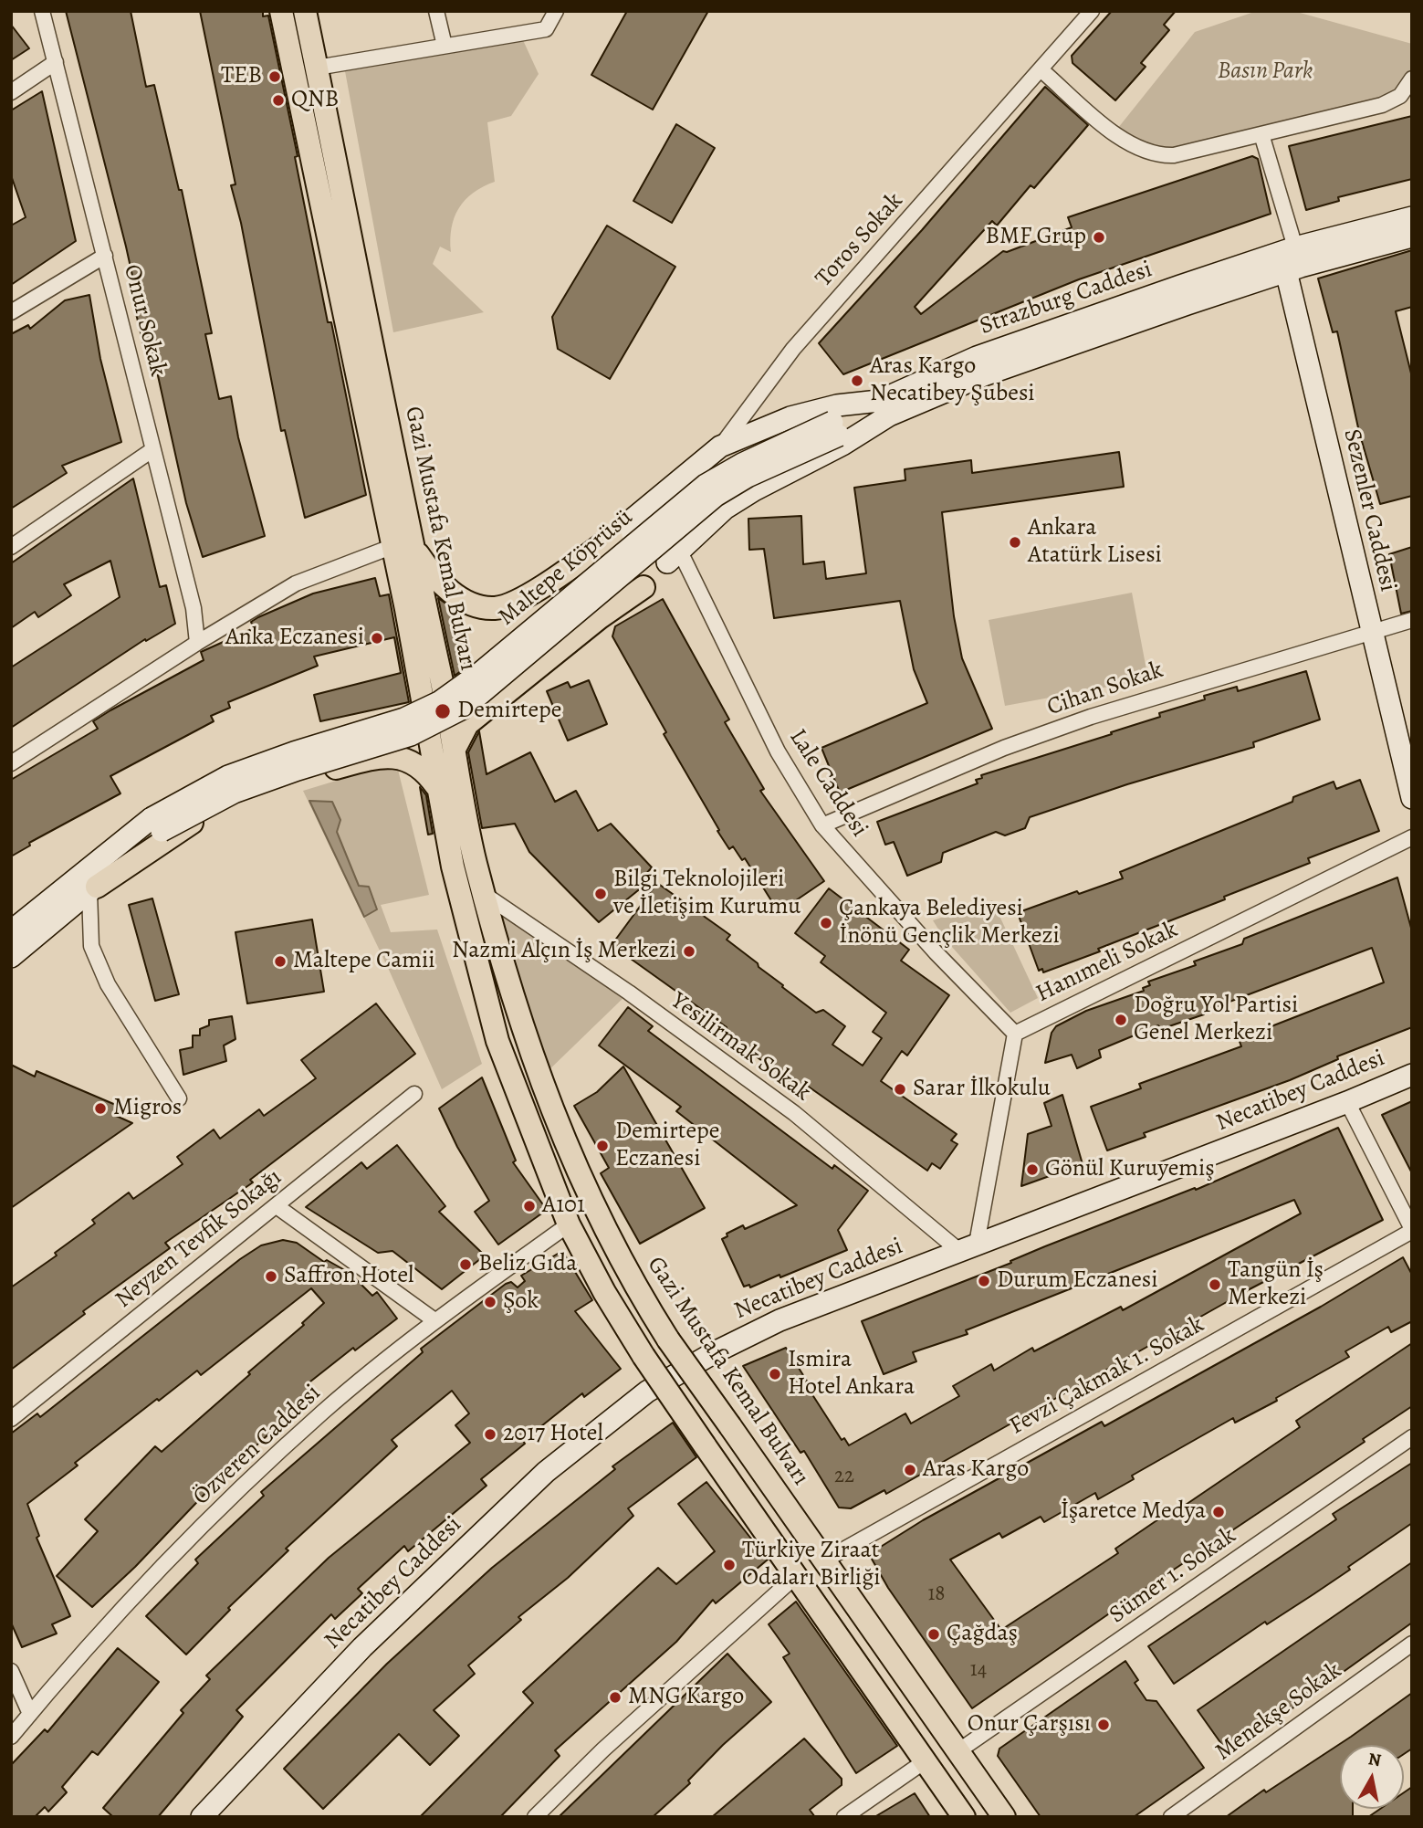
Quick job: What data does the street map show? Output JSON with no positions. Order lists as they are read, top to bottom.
{
  "streets": {
    "main road": [
      "Strazburg Caddesi",
      "Sezenler Caddesi",
      "Gazi Mustafa Kemal Bulvarı",
      "Maltepe Köprüsü",
      "Necatibey Caddesi"
    ],
    "street": [
      "Toros Sokak",
      "Onur Sokak",
      "Cihan Sokak",
      "Lale Caddesi",
      "Hanımeli Sokak",
      "Yesilirmak Sokak",
      "Neyzen Tevfik Sokağı",
      "Fevzi Çakmak 1. Sokak",
      "Özveren Caddesi",
      "Sümer 1. Sokak",
      "Menekşe Sokak"
    ]
  },
  "crossings": [
    ["Toros Sokak", "Strazburg Caddesi"],
    ["Strazburg Caddesi", "Sezenler Caddesi"],
    ["Strazburg Caddesi", "Maltepe Köprüsü"],
    ["Strazburg Caddesi", "Lale Caddesi"],
    ["Sezenler Caddesi", "Cihan Sokak"],
    ["Gazi Mustafa Kemal Bulvarı", "Yesilirmak Sokak"],
    ["Gazi Mustafa Kemal Bulvarı", "Fevzi Çakmak 1. Sokak"],
    ["Gazi Mustafa Kemal Bulvarı", "Özveren Caddesi"],
    ["Gazi Mustafa Kemal Bulvarı", "Sümer 1. Sokak"],
    ["Cihan Sokak", "Lale Caddesi"],
    ["Lale Caddesi", "Hanımeli Sokak"],
    ["Yesilirmak Sokak", "Necatibey Caddesi"]
  ],
  "parks": ["Basın Park"],
  "places": [
    "TEB",
    "QNB",
    "BMF Grup",
    "Aras Kargo Necatibey Şubesi",
    "Ankara Atatürk Lisesi",
    "Anka Eczanesi",
    "Demirtepe",
    "Bilgi Teknolojileri ve İletişim Kurumu",
    "Çankaya Belediyesi İnönü Gençlik Merkezi",
    "Nazmi Alçın İş Merkezi",
    "Maltepe Camii",
    "Doğru Yol Partisi Genel Merkezi",
    "Sarar İlkokulu",
    "Migros",
    "Demirtepe Eczanesi",
    "Gönül Kuruyemiş",
    "A101",
    "Beliz Gıda",
    "Saffron Hotel",
    "Durum Eczanesi",
    "Tangün İş Merkezi",
    "Şok",
    "Ismira Hotel Ankara",
    "2017 Hotel",
    "Aras Kargo",
    "İşaretce Medya",
    "Türkiye Ziraat Odaları Birliği",
    "Çağdaş",
    "MNG Kargo",
    "Onur Çarşısı"
  ],
  "house_numbers": ["22", "18", "14"],
  "north": "top"
}
